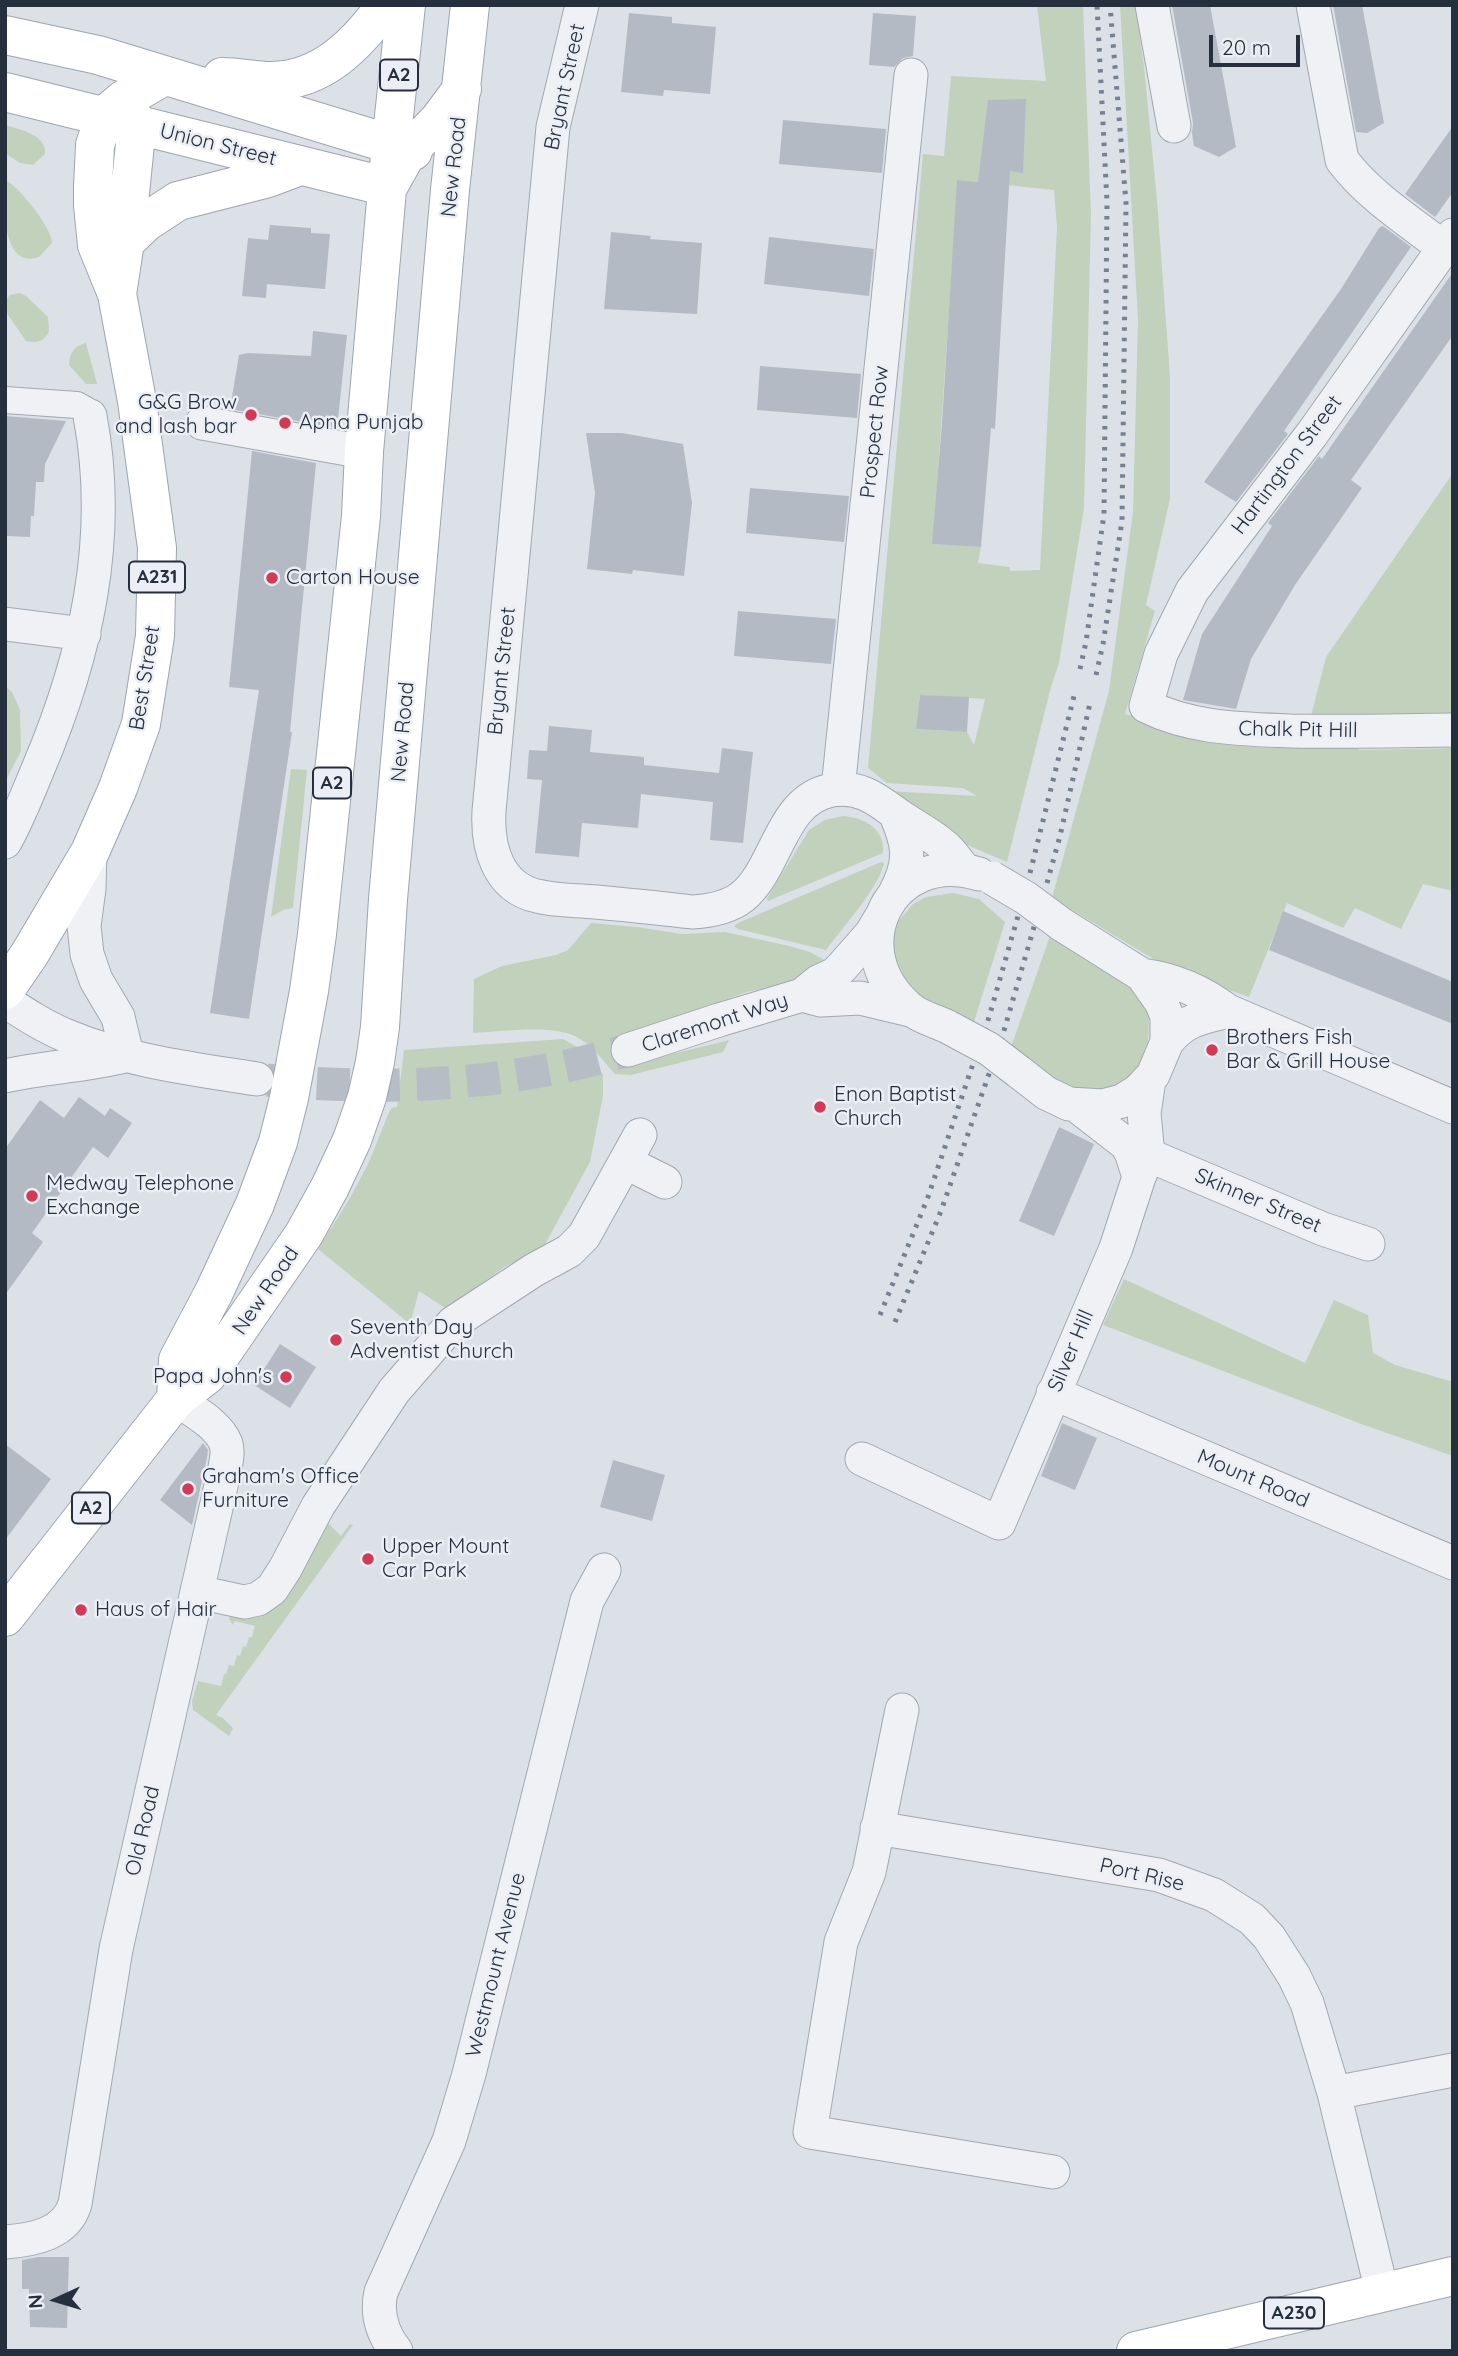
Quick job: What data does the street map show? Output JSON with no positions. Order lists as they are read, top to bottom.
{
  "streets": {
    "main road": [
      "A2",
      "Union Street",
      "New Road",
      "A231",
      "Best Street",
      "A230"
    ],
    "street": [
      "Bryant Street",
      "Prospect Row",
      "Hartington Street",
      "Chalk Pit Hill",
      "Claremont Way",
      "Skinner Street",
      "Silver Hill",
      "Mount Road",
      "Old Road",
      "Port Rise",
      "Westmount Avenue"
    ]
  },
  "crossings": [
    ["Bryant Street", "Prospect Row"],
    ["Union Street", "New Road"],
    ["Union Street", "Best Street"],
    ["New Road", "Old Road"],
    ["Hartington Street", "Chalk Pit Hill"],
    ["Skinner Street", "Silver Hill"],
    ["Silver Hill", "Mount Road"],
    ["Port Rise", "A230"]
  ],
  "places": [
    "G&G Brow and lash bar",
    "Apna Punjab",
    "Carton House",
    "Brothers Fish Bar & Grill House",
    "Enon Baptist Church",
    "Medway Telephone Exchange",
    "Seventh Day Adventist Church",
    "Papa John's",
    "Graham's Office Furniture",
    "Upper Mount Car Park",
    "Haus of Hair"
  ],
  "scale_bar": "20 m",
  "north": "left"
}
